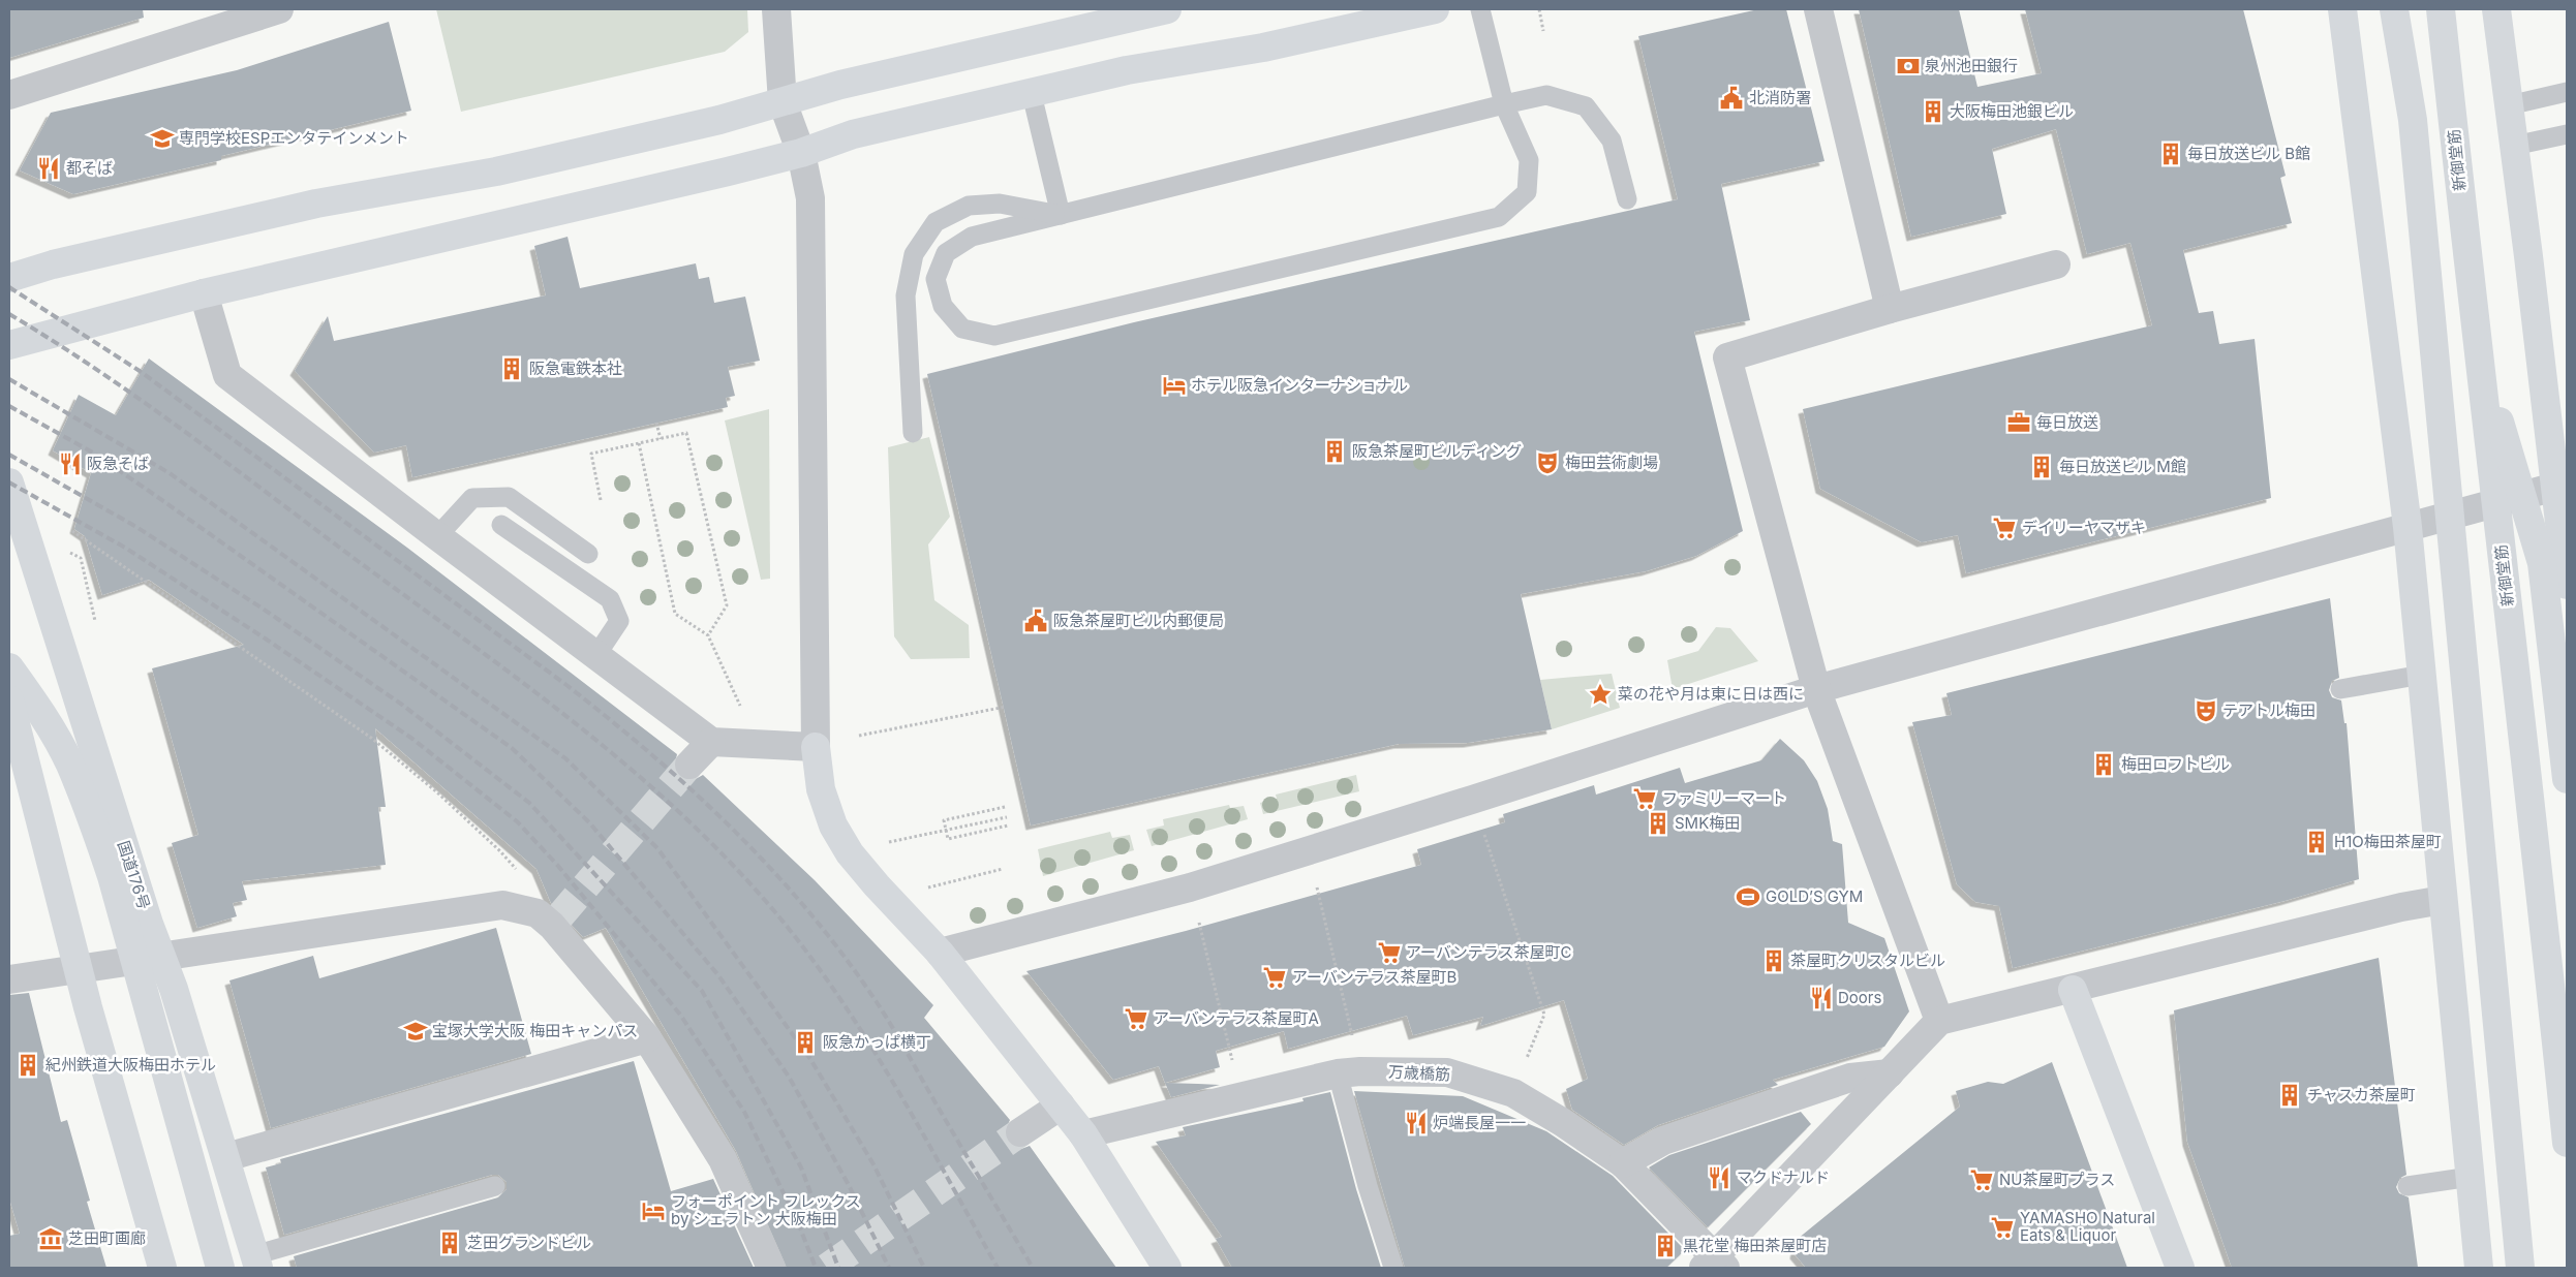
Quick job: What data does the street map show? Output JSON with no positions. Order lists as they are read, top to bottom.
{
  "streets": {
    "main road": ["新御堂筋", "国道176号"],
    "street": ["万歳橋筋"]
  },
  "places": {
    "bank": ["泉州池田銀行"],
    "public building": ["北消防署", "阪急茶屋町ビル内郵便局"],
    "building": [
      "大阪梅田池銀ビル",
      "毎日放送ビル B館",
      "阪急電鉄本社",
      "阪急茶屋町ビルディング",
      "毎日放送ビル M館",
      "梅田ロフトビル",
      "SMK梅田",
      "H1O梅田茶屋町",
      "茶屋町クリスタルビル",
      "阪急かっぱ横丁",
      "紀州鉄道大阪梅田ホテル",
      "チャスカ茶屋町",
      "芝田グランドビル",
      "黒花堂 梅田茶屋町店"
    ],
    "school or university": ["専門学校ESPエンタテインメント", "宝塚大学大阪 梅田キャンパス"],
    "restaurant": [
      "都そば",
      "阪急そば",
      "Doors",
      "炉端長屋一一",
      "マクドナルド"
    ],
    "hotel": ["ホテル阪急インターナショナル", "フォーポイント フレックス by シェラトン 大阪梅田"],
    "office": ["毎日放送"],
    "theatre": ["梅田芸術劇場", "テアトル梅田"],
    "supermarket": [
      "デイリーヤマザキ",
      "ファミリーマート",
      "アーバンテラス茶屋町C",
      "アーバンテラス茶屋町B",
      "アーバンテラス茶屋町A",
      "NU茶屋町プラス",
      "YAMASHO Natural Eats & Liquor"
    ],
    "place": ["菜の花や月は東に日は西に"],
    "sports": ["GOLD’S GYM"],
    "museum": ["芝田町画廊"]
  }
}
